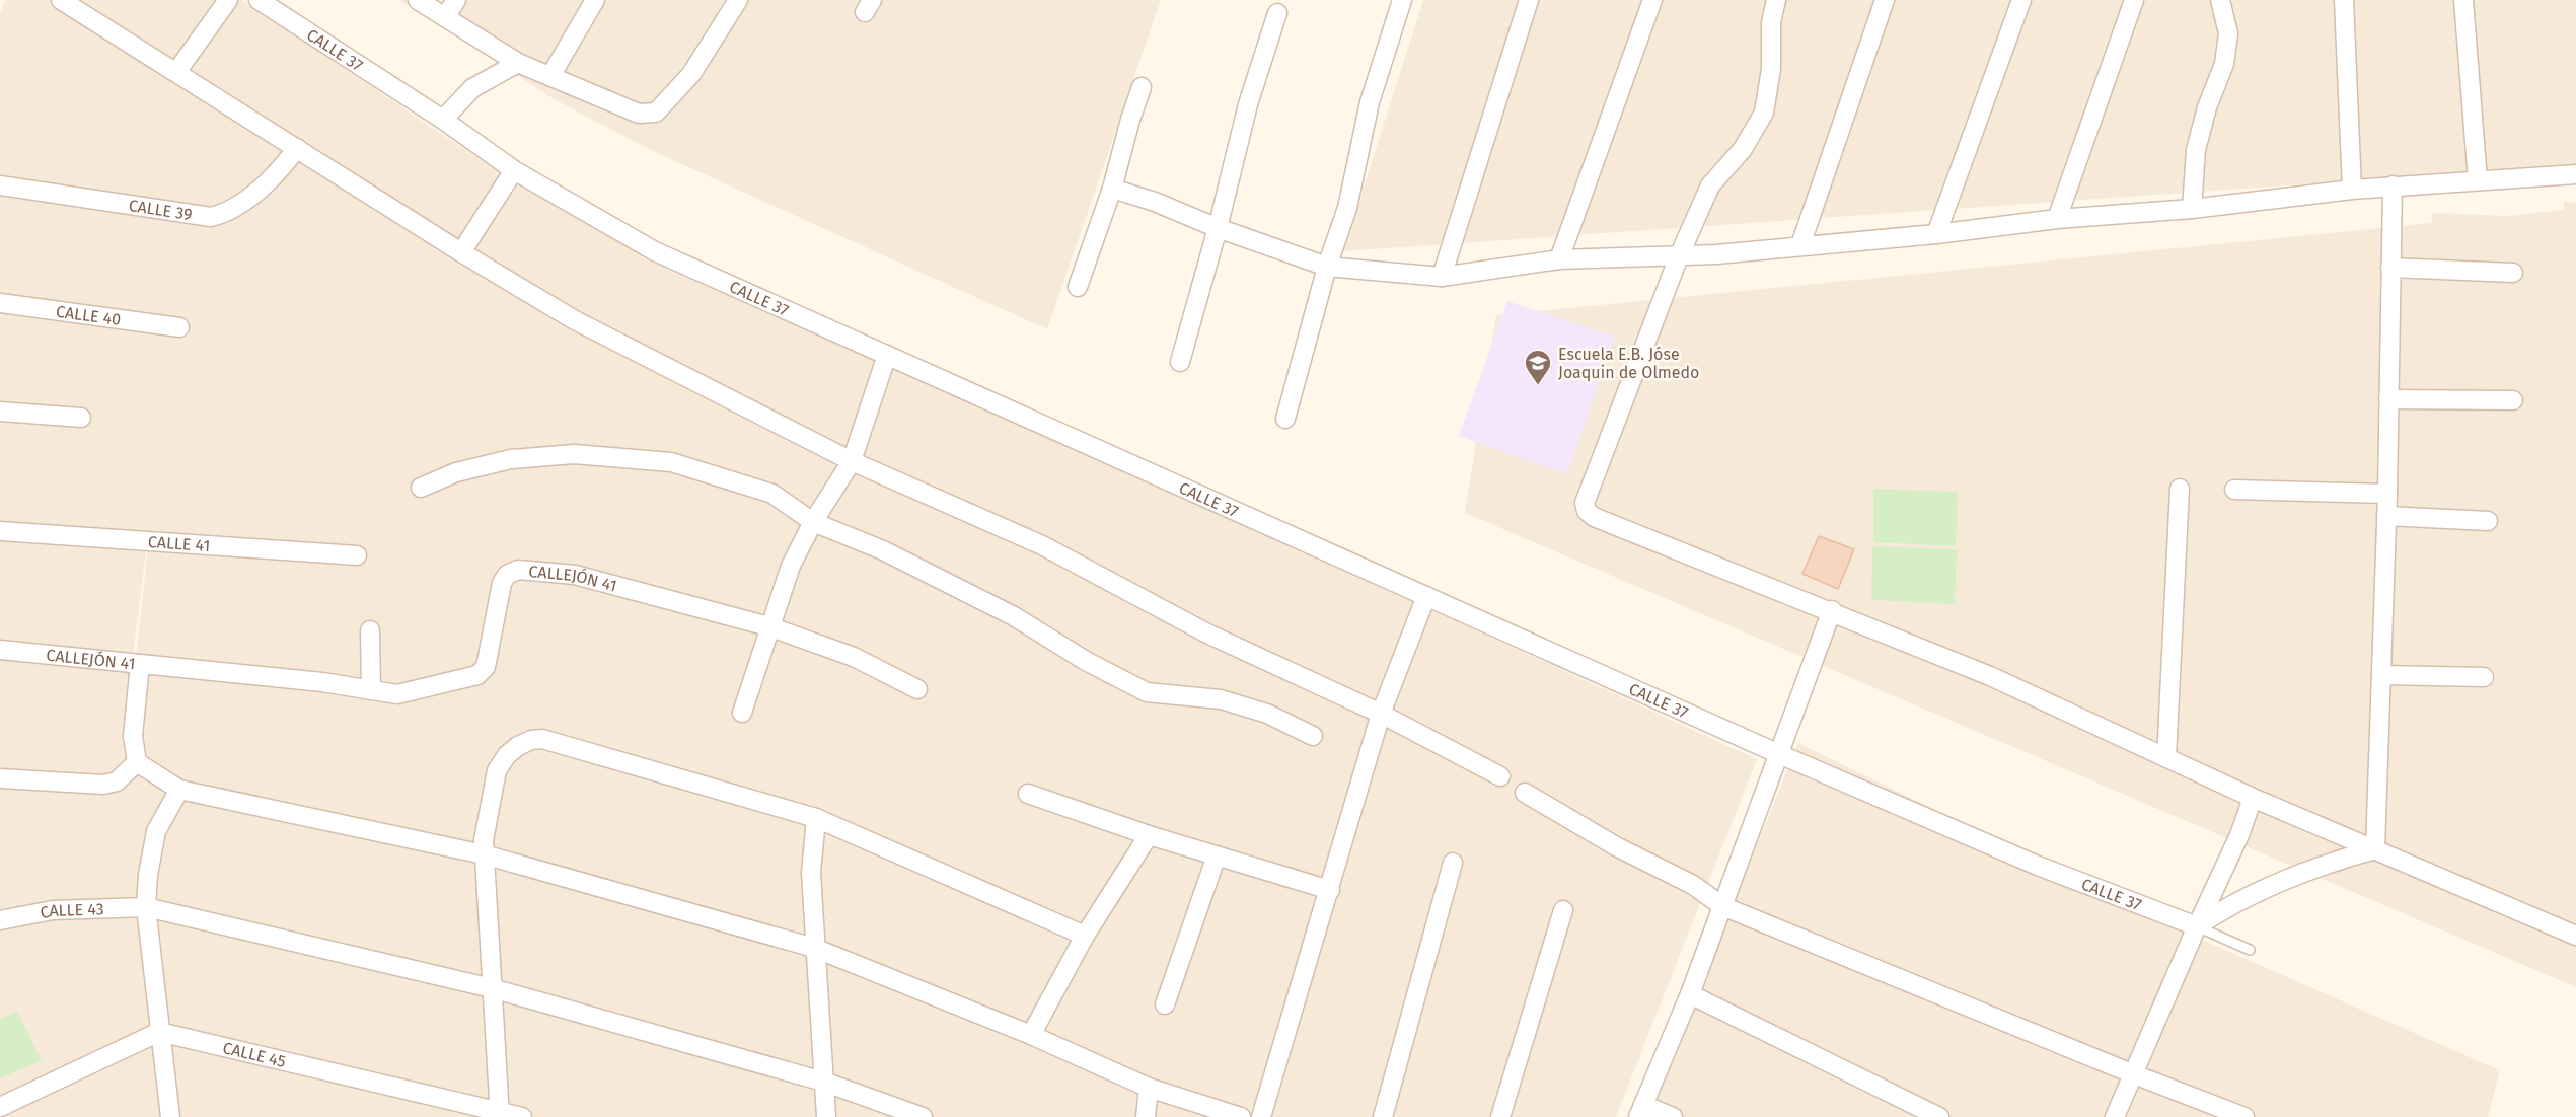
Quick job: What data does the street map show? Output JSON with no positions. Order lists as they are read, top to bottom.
{
  "streets": {
    "street": [
      "CALLE 37",
      "CALLE 39",
      "CALLE 40",
      "CALLE 41",
      "CALLEJÓN 41",
      "CALLE 43",
      "CALLE 45"
    ]
  },
  "places": {
    "school or university": ["Escuela E.B. Jóse Joaquin de Olmedo"]
  }
}
